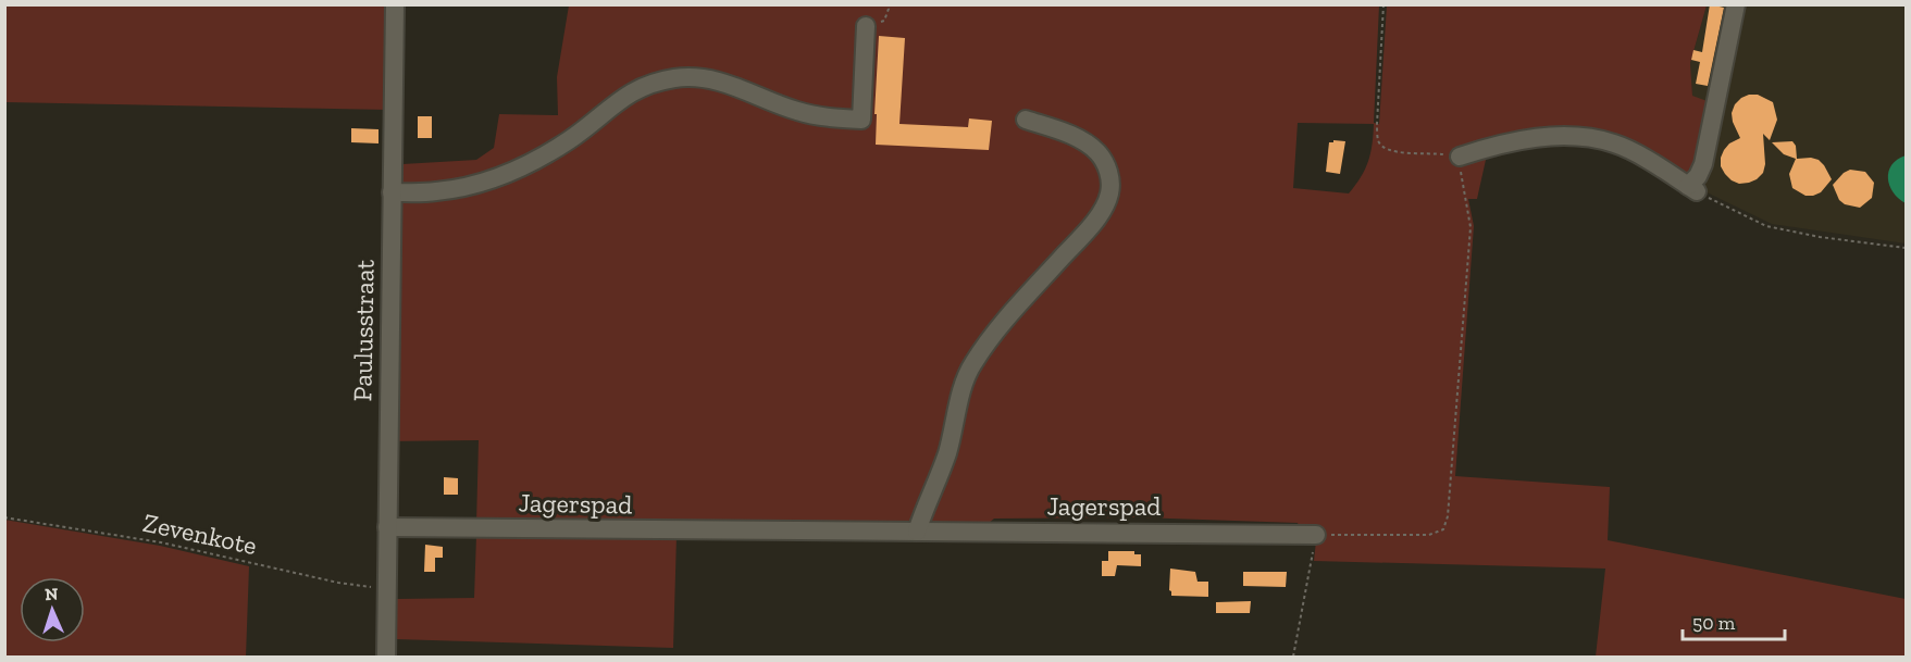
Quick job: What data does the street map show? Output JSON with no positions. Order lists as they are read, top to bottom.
{
  "streets": {
    "street": ["Paulusstraat", "Jagerspad"],
    "path": ["Zevenkote"]
  },
  "crossings": [
    ["Paulusstraat", "Jagerspad"],
    ["Paulusstraat", "Zevenkote"]
  ],
  "scale_bar": "50 m",
  "north": "top"
}
